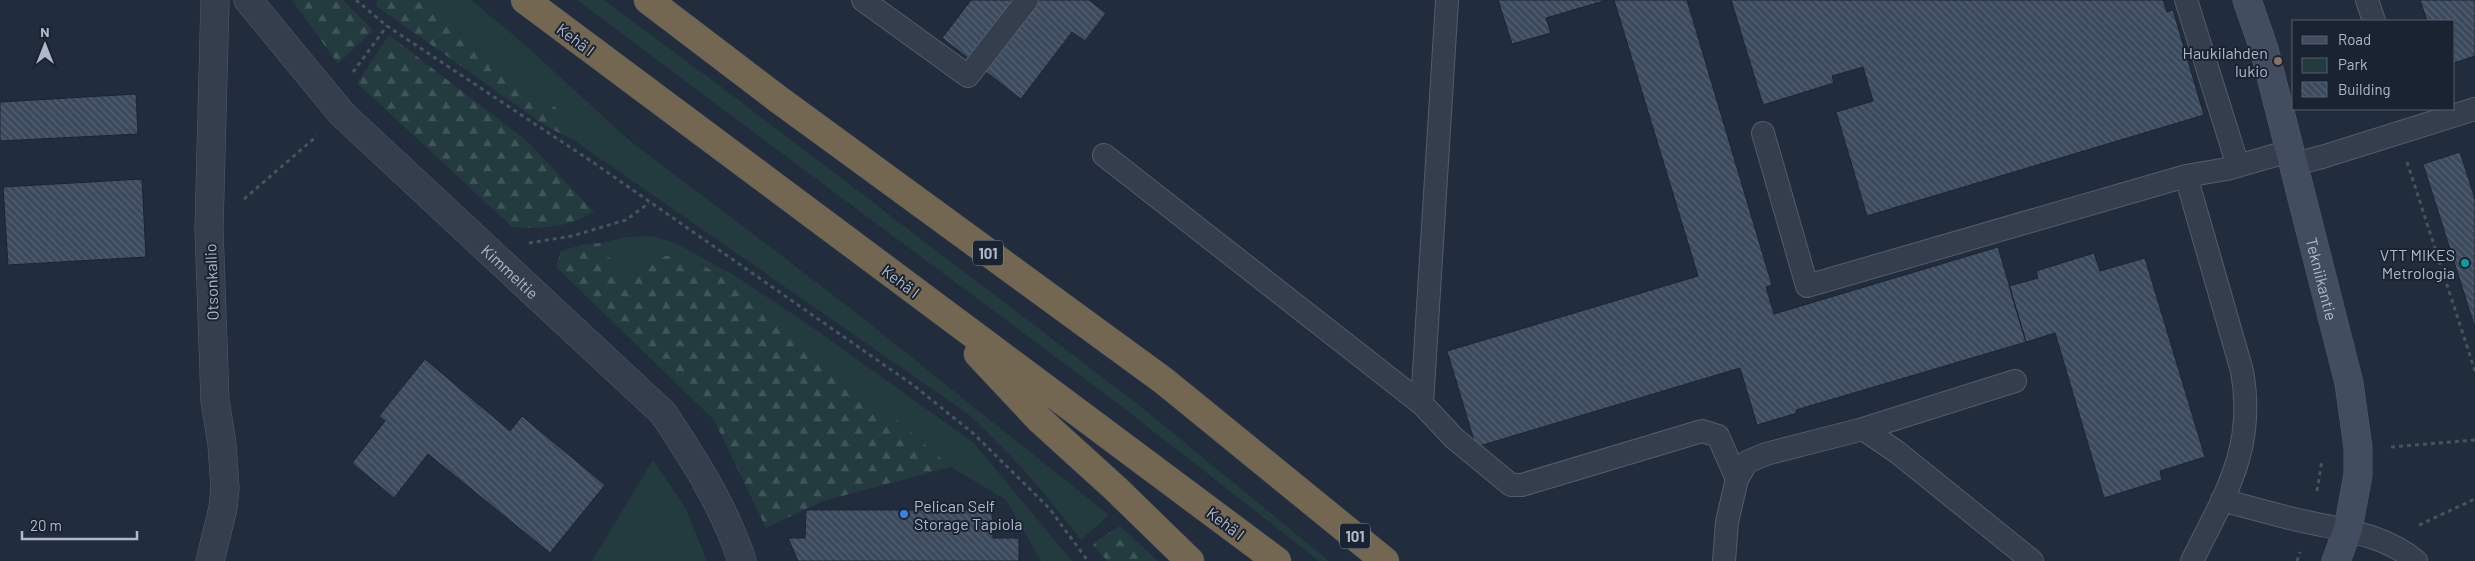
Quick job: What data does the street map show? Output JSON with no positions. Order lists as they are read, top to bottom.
{
  "streets": {
    "highway": ["Kehä I", "101"],
    "main road": ["Tekniikantie"],
    "street": ["Kimmeltie", "Otsonkallio"]
  },
  "places": ["Haukilahden lukio", "VTT MIKES Metrologia", "Pelican Self Storage Tapiola"],
  "legend": ["Road", "Park", "Building"],
  "scale_bar": "20 m",
  "north": "top"
}
